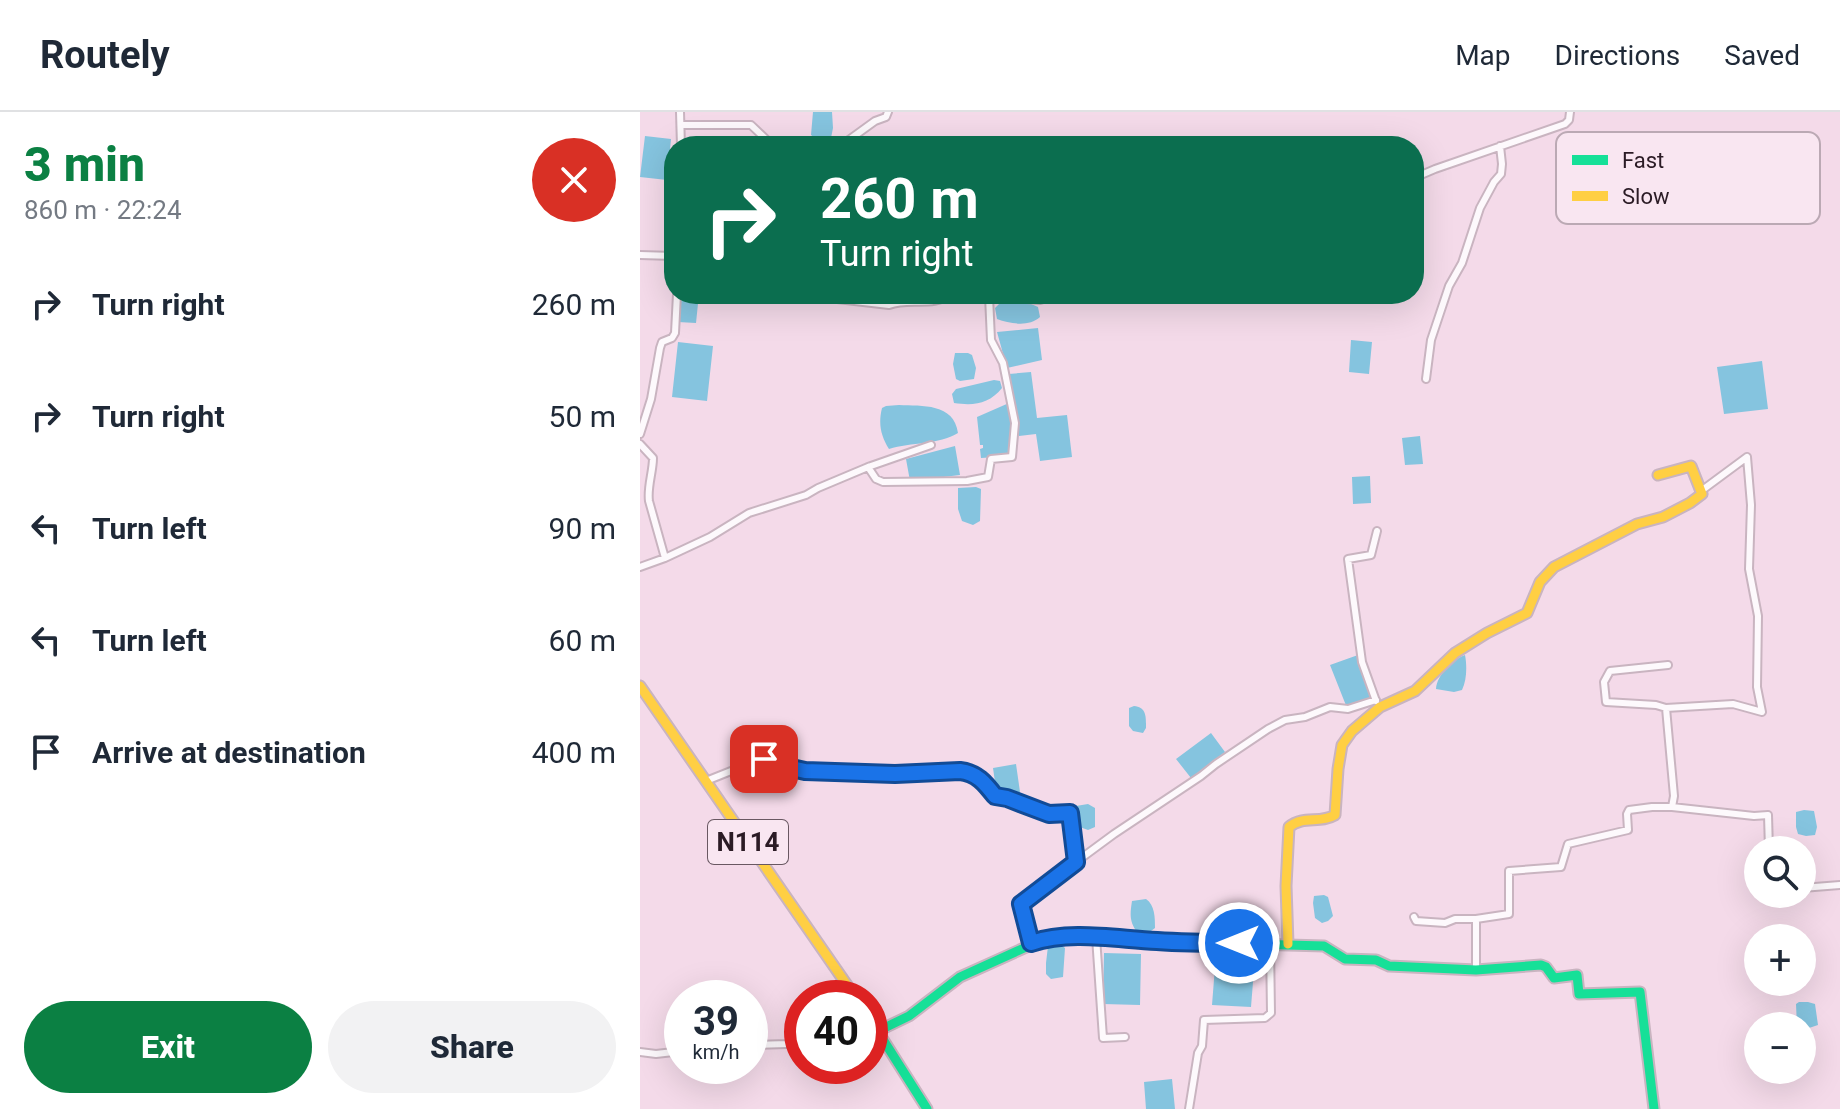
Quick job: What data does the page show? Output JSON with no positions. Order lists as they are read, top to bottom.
{
  "streets": {
    "main road": ["N114"]
  },
  "legend": ["Fast", "Slow"],
  "page": {
    "header": "Routely",
    "nav": ["Map", "Directions", "Saved"],
    "heading": ["3 min", "860 m · 22:24"],
    "turn": ["260 m", "Turn right"],
    "list": [
      {
        "name": "Turn right",
        "value": "260 m"
      },
      {
        "name": "Turn right",
        "value": "50 m"
      },
      {
        "name": "Turn left",
        "value": "90 m"
      },
      {
        "name": "Turn left",
        "value": "60 m"
      },
      {
        "name": "Arrive at destination",
        "value": "400 m"
      }
    ],
    "map_buttons": ["+", "−"],
    "speed": "39 km/h",
    "limit": "40",
    "buttons": ["Exit", "Share"]
  }
}
